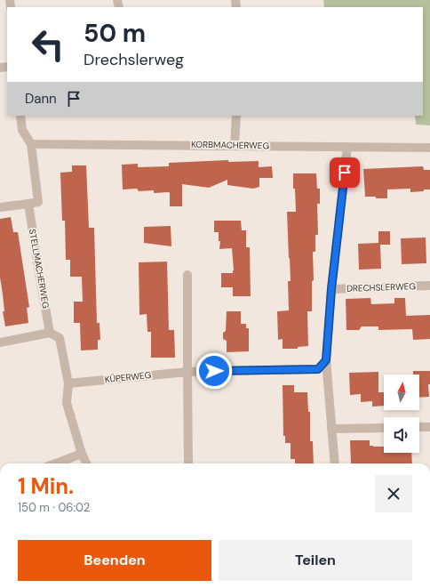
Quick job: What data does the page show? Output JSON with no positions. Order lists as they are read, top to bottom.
{
  "streets": {
    "street": [
      "KORBMACHERWEG",
      "STELLMACHERWEG",
      "DRECHSLERWEG",
      "KÜPERWEG"
    ]
  },
  "north": "top",
  "page": {
    "turn": ["50 m", "Drechslerweg"],
    "then": "Dann",
    "heading": ["1 Min.", "150 m · 06:02"],
    "buttons": ["Beenden", "Teilen"]
  }
}
